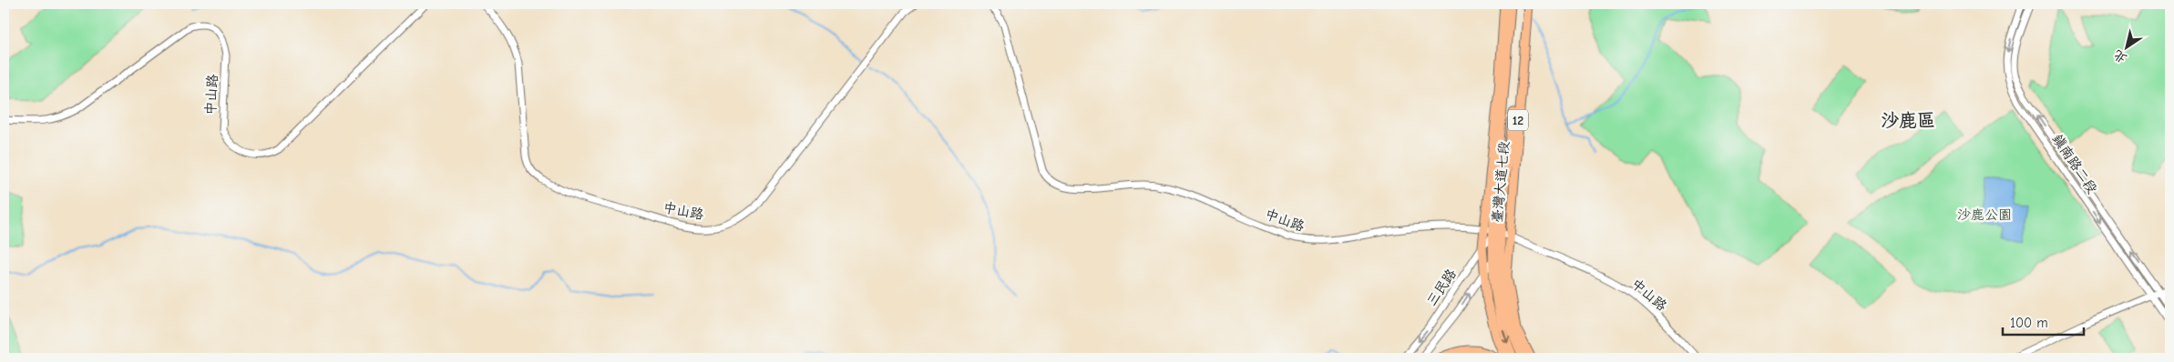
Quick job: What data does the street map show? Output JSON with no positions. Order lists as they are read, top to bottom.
{
  "streets": {
    "main road": ["12", "臺灣大道七段"],
    "street": ["中山路", "鎮南路二段", "三民路"]
  },
  "crossings": [
    ["中山路", "臺灣大道七段"],
    ["中山路", "三民路"],
    ["臺灣大道七段", "三民路"]
  ],
  "districts": ["沙鹿區"],
  "parks": ["沙鹿公園"],
  "scale_bar": "100 m",
  "north": "bottom left"
}
